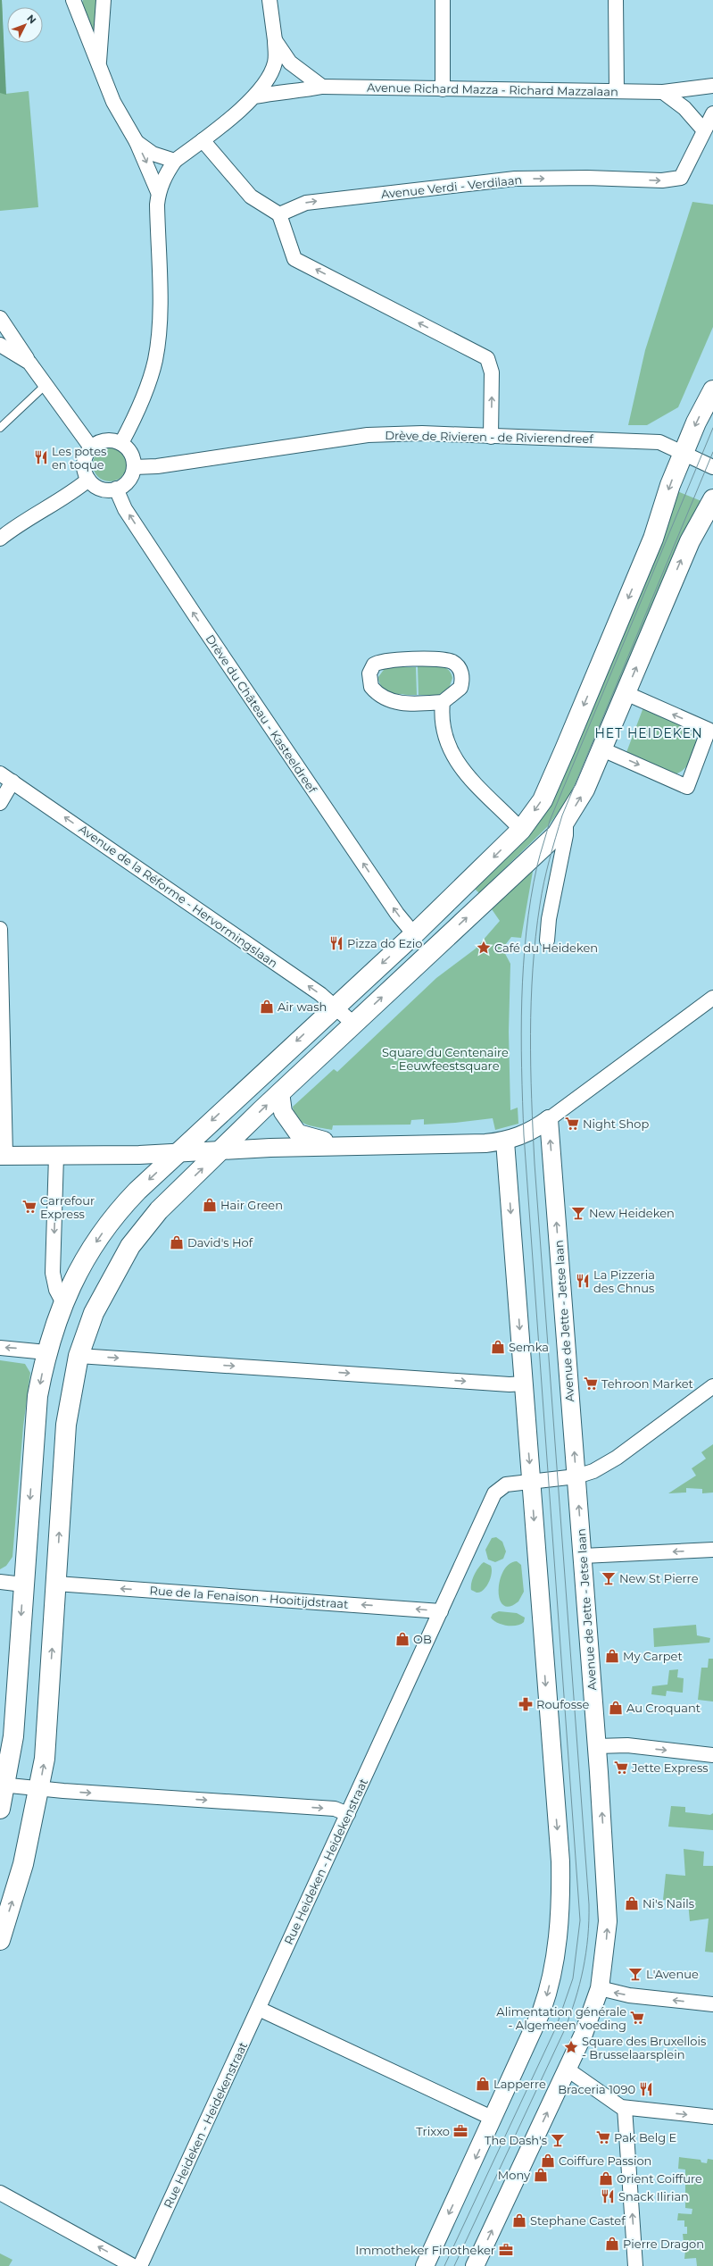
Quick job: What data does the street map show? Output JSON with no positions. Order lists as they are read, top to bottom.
{
  "streets": {
    "street": [
      "Avenue Richard Mazza - Richard Mazzalaan",
      "Avenue Verdi - Verdilaan",
      "Drève de Rivieren - de Rivierendreef",
      "Drève du Château - Kasteeldreef",
      "Avenue de la Réforme - Hervormingslaan",
      "Avenue de Jette - Jetse laan",
      "Rue de la Fenaison - Hooitijdstraat",
      "Rue Heideken - Heidekenstraat"
    ]
  },
  "crossings": [
    ["Drève de Rivieren - de Rivierendreef", "Drève du Château - Kasteeldreef"],
    ["Avenue de Jette - Jetse laan", "Rue Heideken - Heidekenstraat"],
    ["Rue de la Fenaison - Hooitijdstraat", "Rue Heideken - Heidekenstraat"]
  ],
  "one_way": [
    "Avenue Verdi - Verdilaan",
    "Drève du Château - Kasteeldreef",
    "Avenue de la Réforme - Hervormingslaan",
    "Rue de la Fenaison - Hooitijdstraat"
  ],
  "districts": ["HET HEIDEKEN"],
  "parks": ["Square du Centenaire - Eeuwfeestsquare"],
  "places": {
    "restaurant": [
      "Les potes en toque",
      "Pizza do Ezio",
      "La Pizzeria des Chnus",
      "Braceria 1090",
      "Snack Ilirian"
    ],
    "place": ["Café du Heideken", "Square des Bruxellois - Brusselaarsplein"],
    "shop": [
      "Air wash",
      "Hair Green",
      "David's Hof",
      "Semka",
      "OB",
      "My Carpet",
      "Au Croquant",
      "Ni's Nails",
      "Lapperre",
      "Coiffure Passion",
      "Mony",
      "Orient Coiffure",
      "Stephane Castef",
      "Pierre Dragon"
    ],
    "supermarket": [
      "Night Shop",
      "Carrefour Express",
      "Tehroon Market",
      "Jette Express",
      "Alimentation générale - Algemeen voeding",
      "Pak Belg E"
    ],
    "bar": [
      "New Heideken",
      "New St Pierre",
      "L'Avenue",
      "The Dash's"
    ],
    "pharmacy": ["Roufosse"],
    "office": ["Trixxo", "Immotheker Finotheker"]
  },
  "north": "top right"
}
